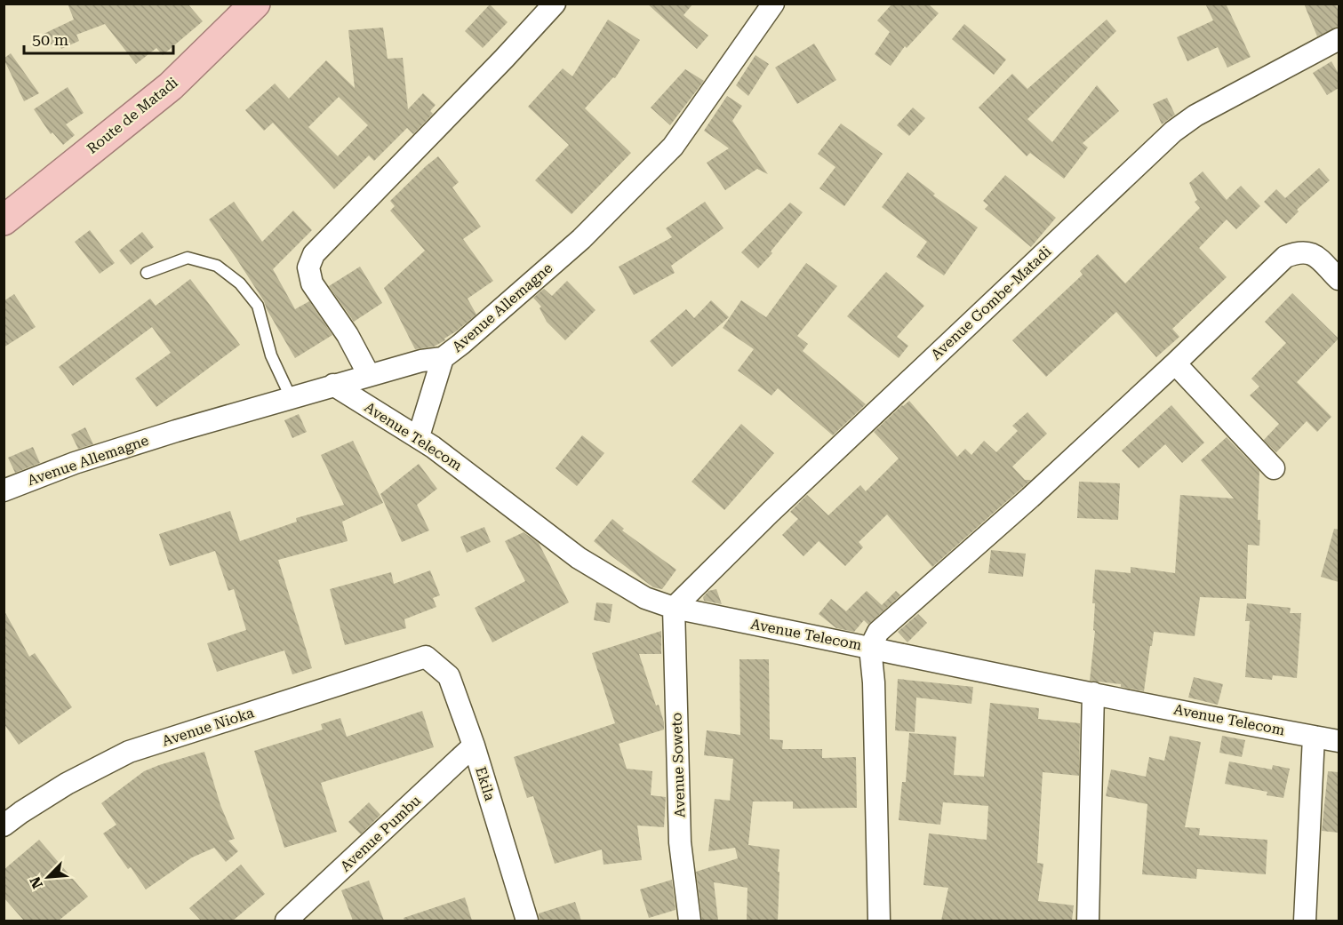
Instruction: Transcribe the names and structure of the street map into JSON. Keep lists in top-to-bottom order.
{
  "streets": {
    "highway": ["Route de Matadi"],
    "street": [
      "Avenue Gombe-Matadi",
      "Avenue Allemagne",
      "Avenue Telecom",
      "Avenue Nioka",
      "Avenue Soweto",
      "Ekila",
      "Avenue Pumbu"
    ]
  },
  "crossings": [
    ["Avenue Gombe-Matadi", "Avenue Telecom"],
    ["Avenue Gombe-Matadi", "Avenue Soweto"],
    ["Avenue Allemagne", "Avenue Telecom"],
    ["Avenue Telecom", "Avenue Soweto"],
    ["Avenue Nioka", "Ekila"],
    ["Ekila", "Avenue Pumbu"]
  ],
  "scale_bar": "50 m",
  "north": "bottom left"
}
